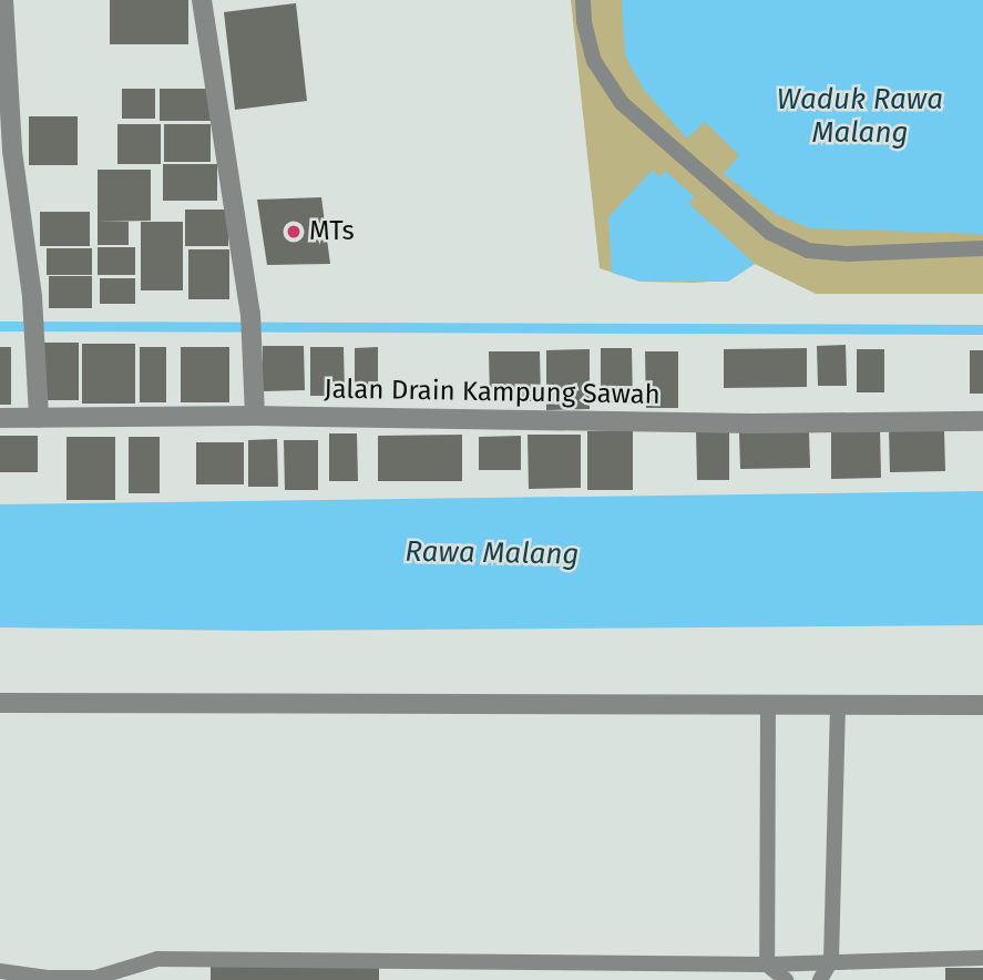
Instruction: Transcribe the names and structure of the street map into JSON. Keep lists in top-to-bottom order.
{
  "streets": {
    "street": ["Jalan Drain Kampung Sawah"]
  },
  "water": ["Waduk Rawa Malang", "Rawa Malang"],
  "places": ["MTs"]
}
